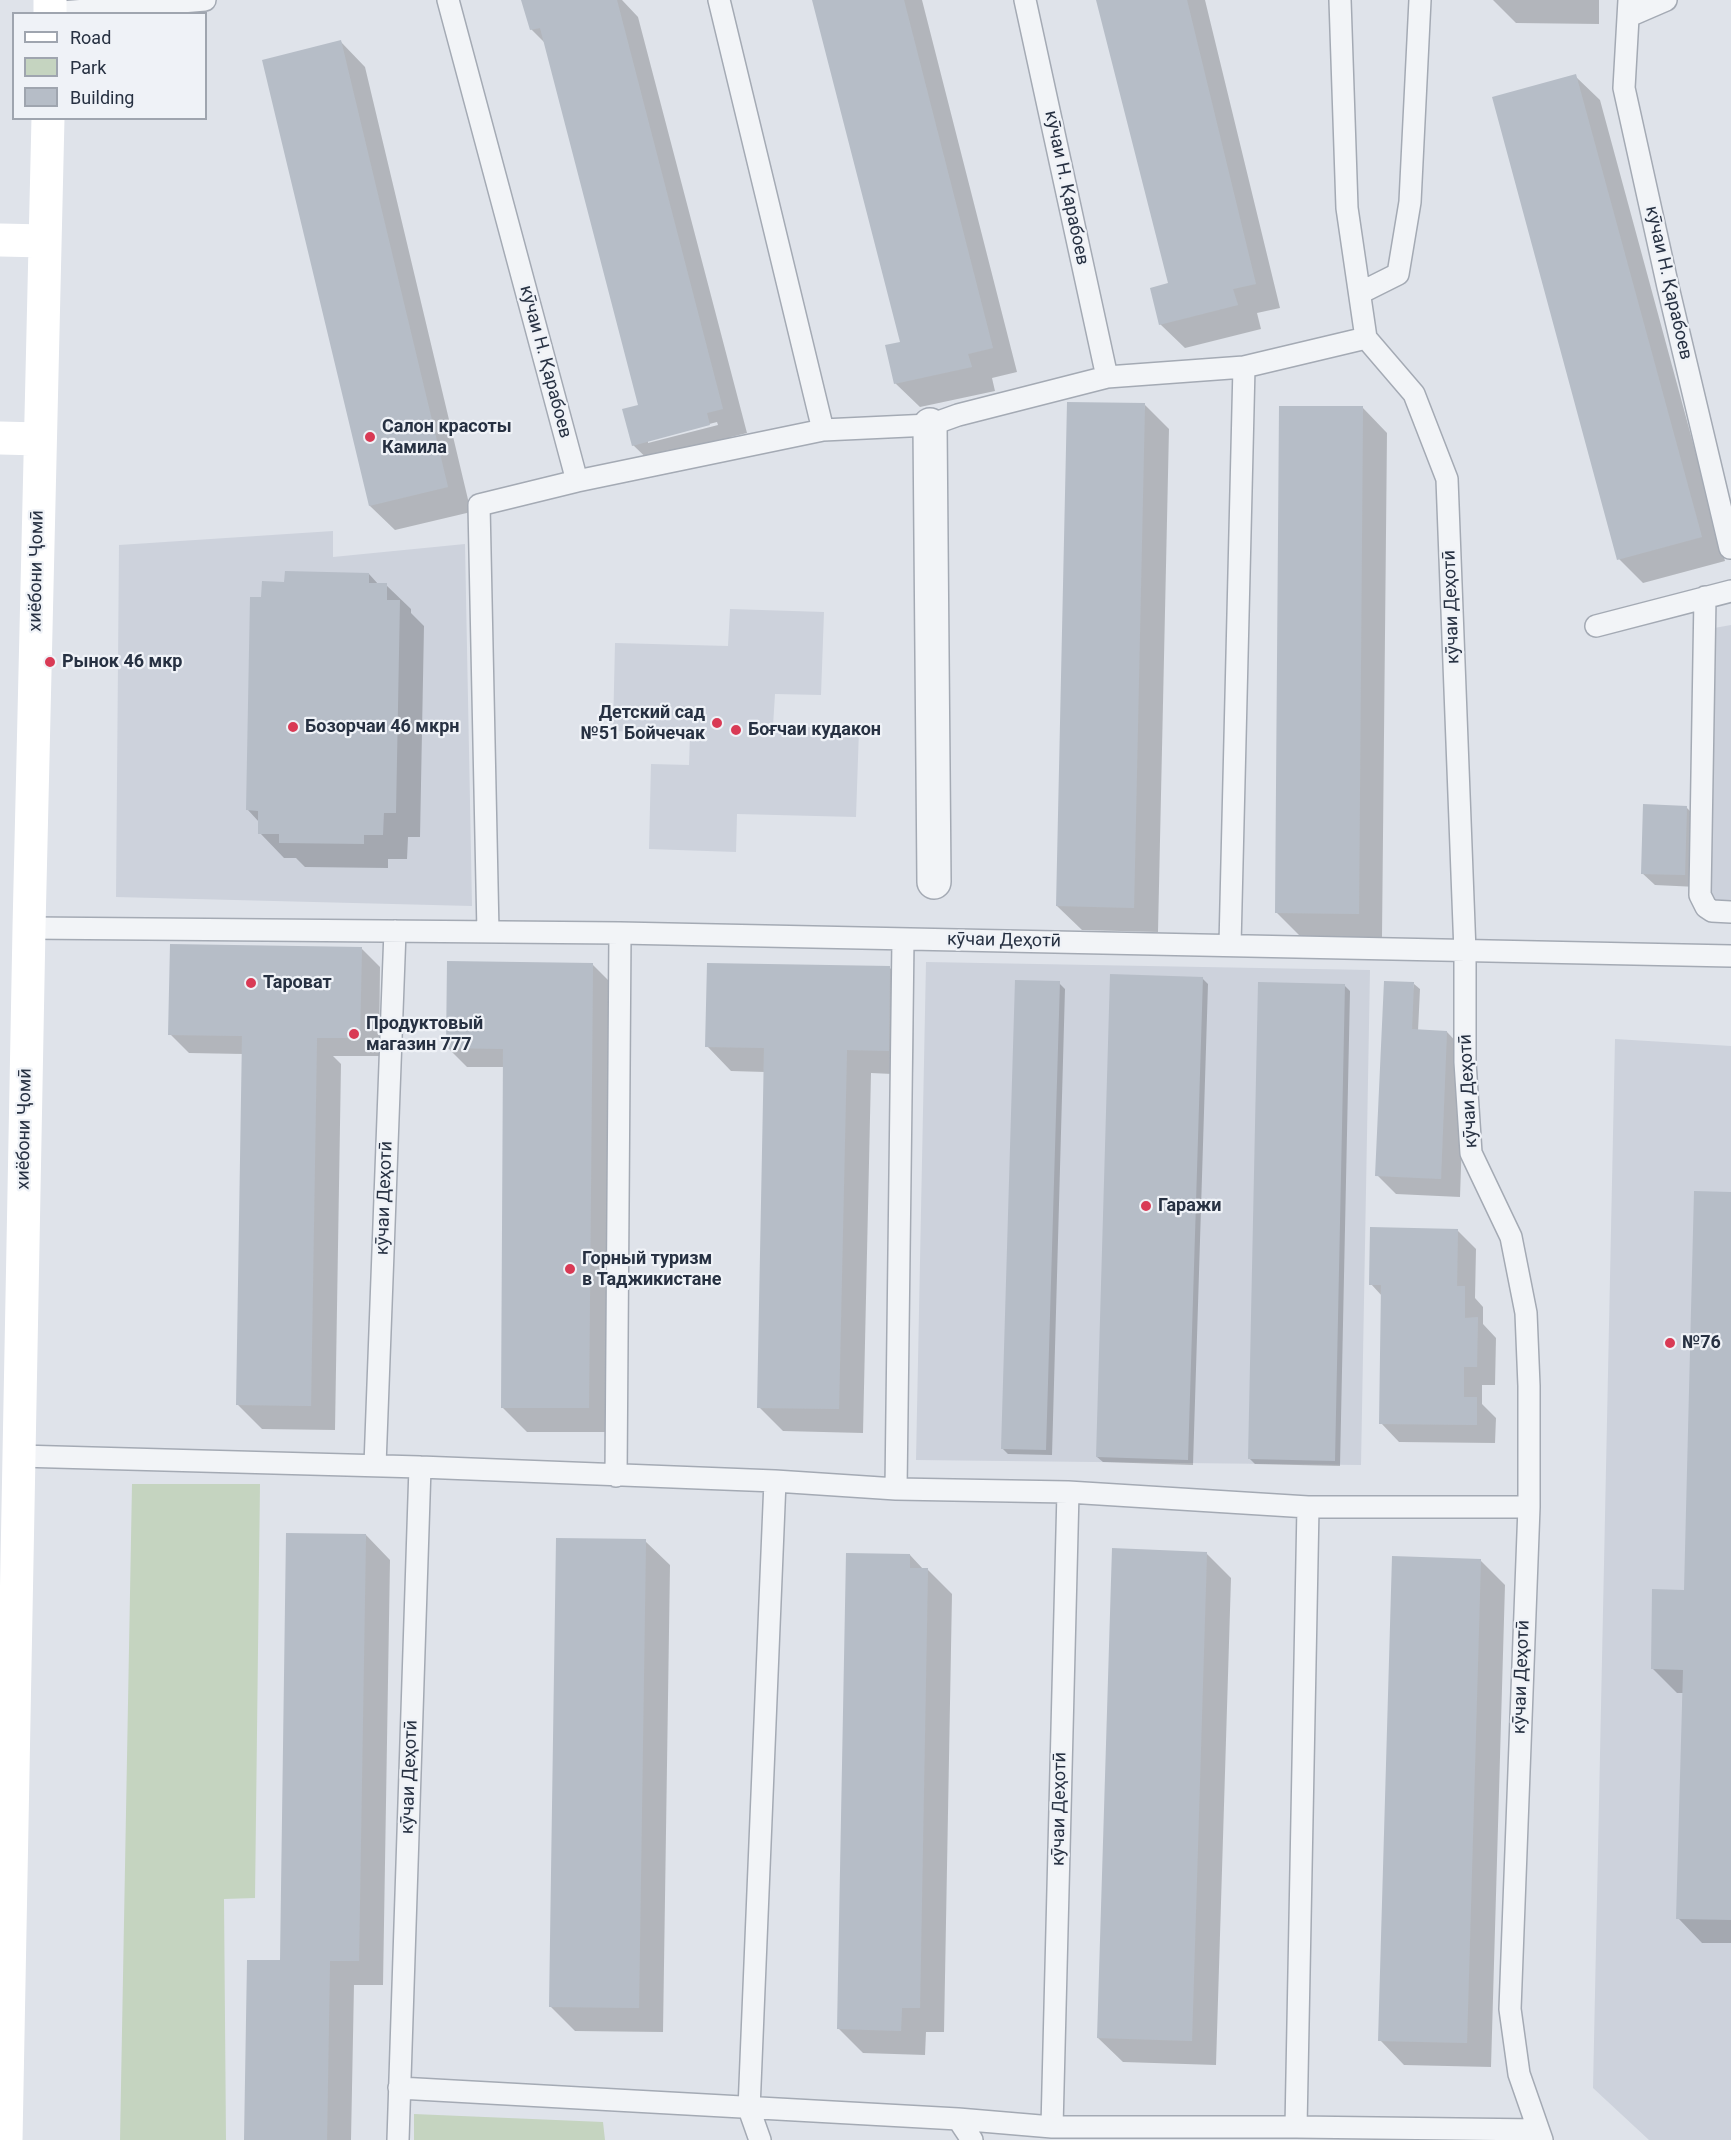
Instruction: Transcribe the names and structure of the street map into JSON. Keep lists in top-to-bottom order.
{
  "streets": {
    "main road": ["хиёбони Ҷомӣ"],
    "lane": ["кӯчаи Н. Қарабоев", "кӯчаи Деҳотӣ"]
  },
  "crossings": [
    ["хиёбони Ҷомӣ", "кӯчаи Деҳотӣ"]
  ],
  "places": [
    "Салон красоты Камила",
    "Рынок 46 мкр",
    "Детский сад №51 Бойчечак",
    "Бозорчаи 46 мкрн",
    "Боғчаи кудакон",
    "Тароват",
    "Продуктовый магазин 777",
    "Гаражи",
    "Горный туризм в Таджикистане",
    "№76"
  ],
  "legend": ["Road", "Park", "Building"]
}
